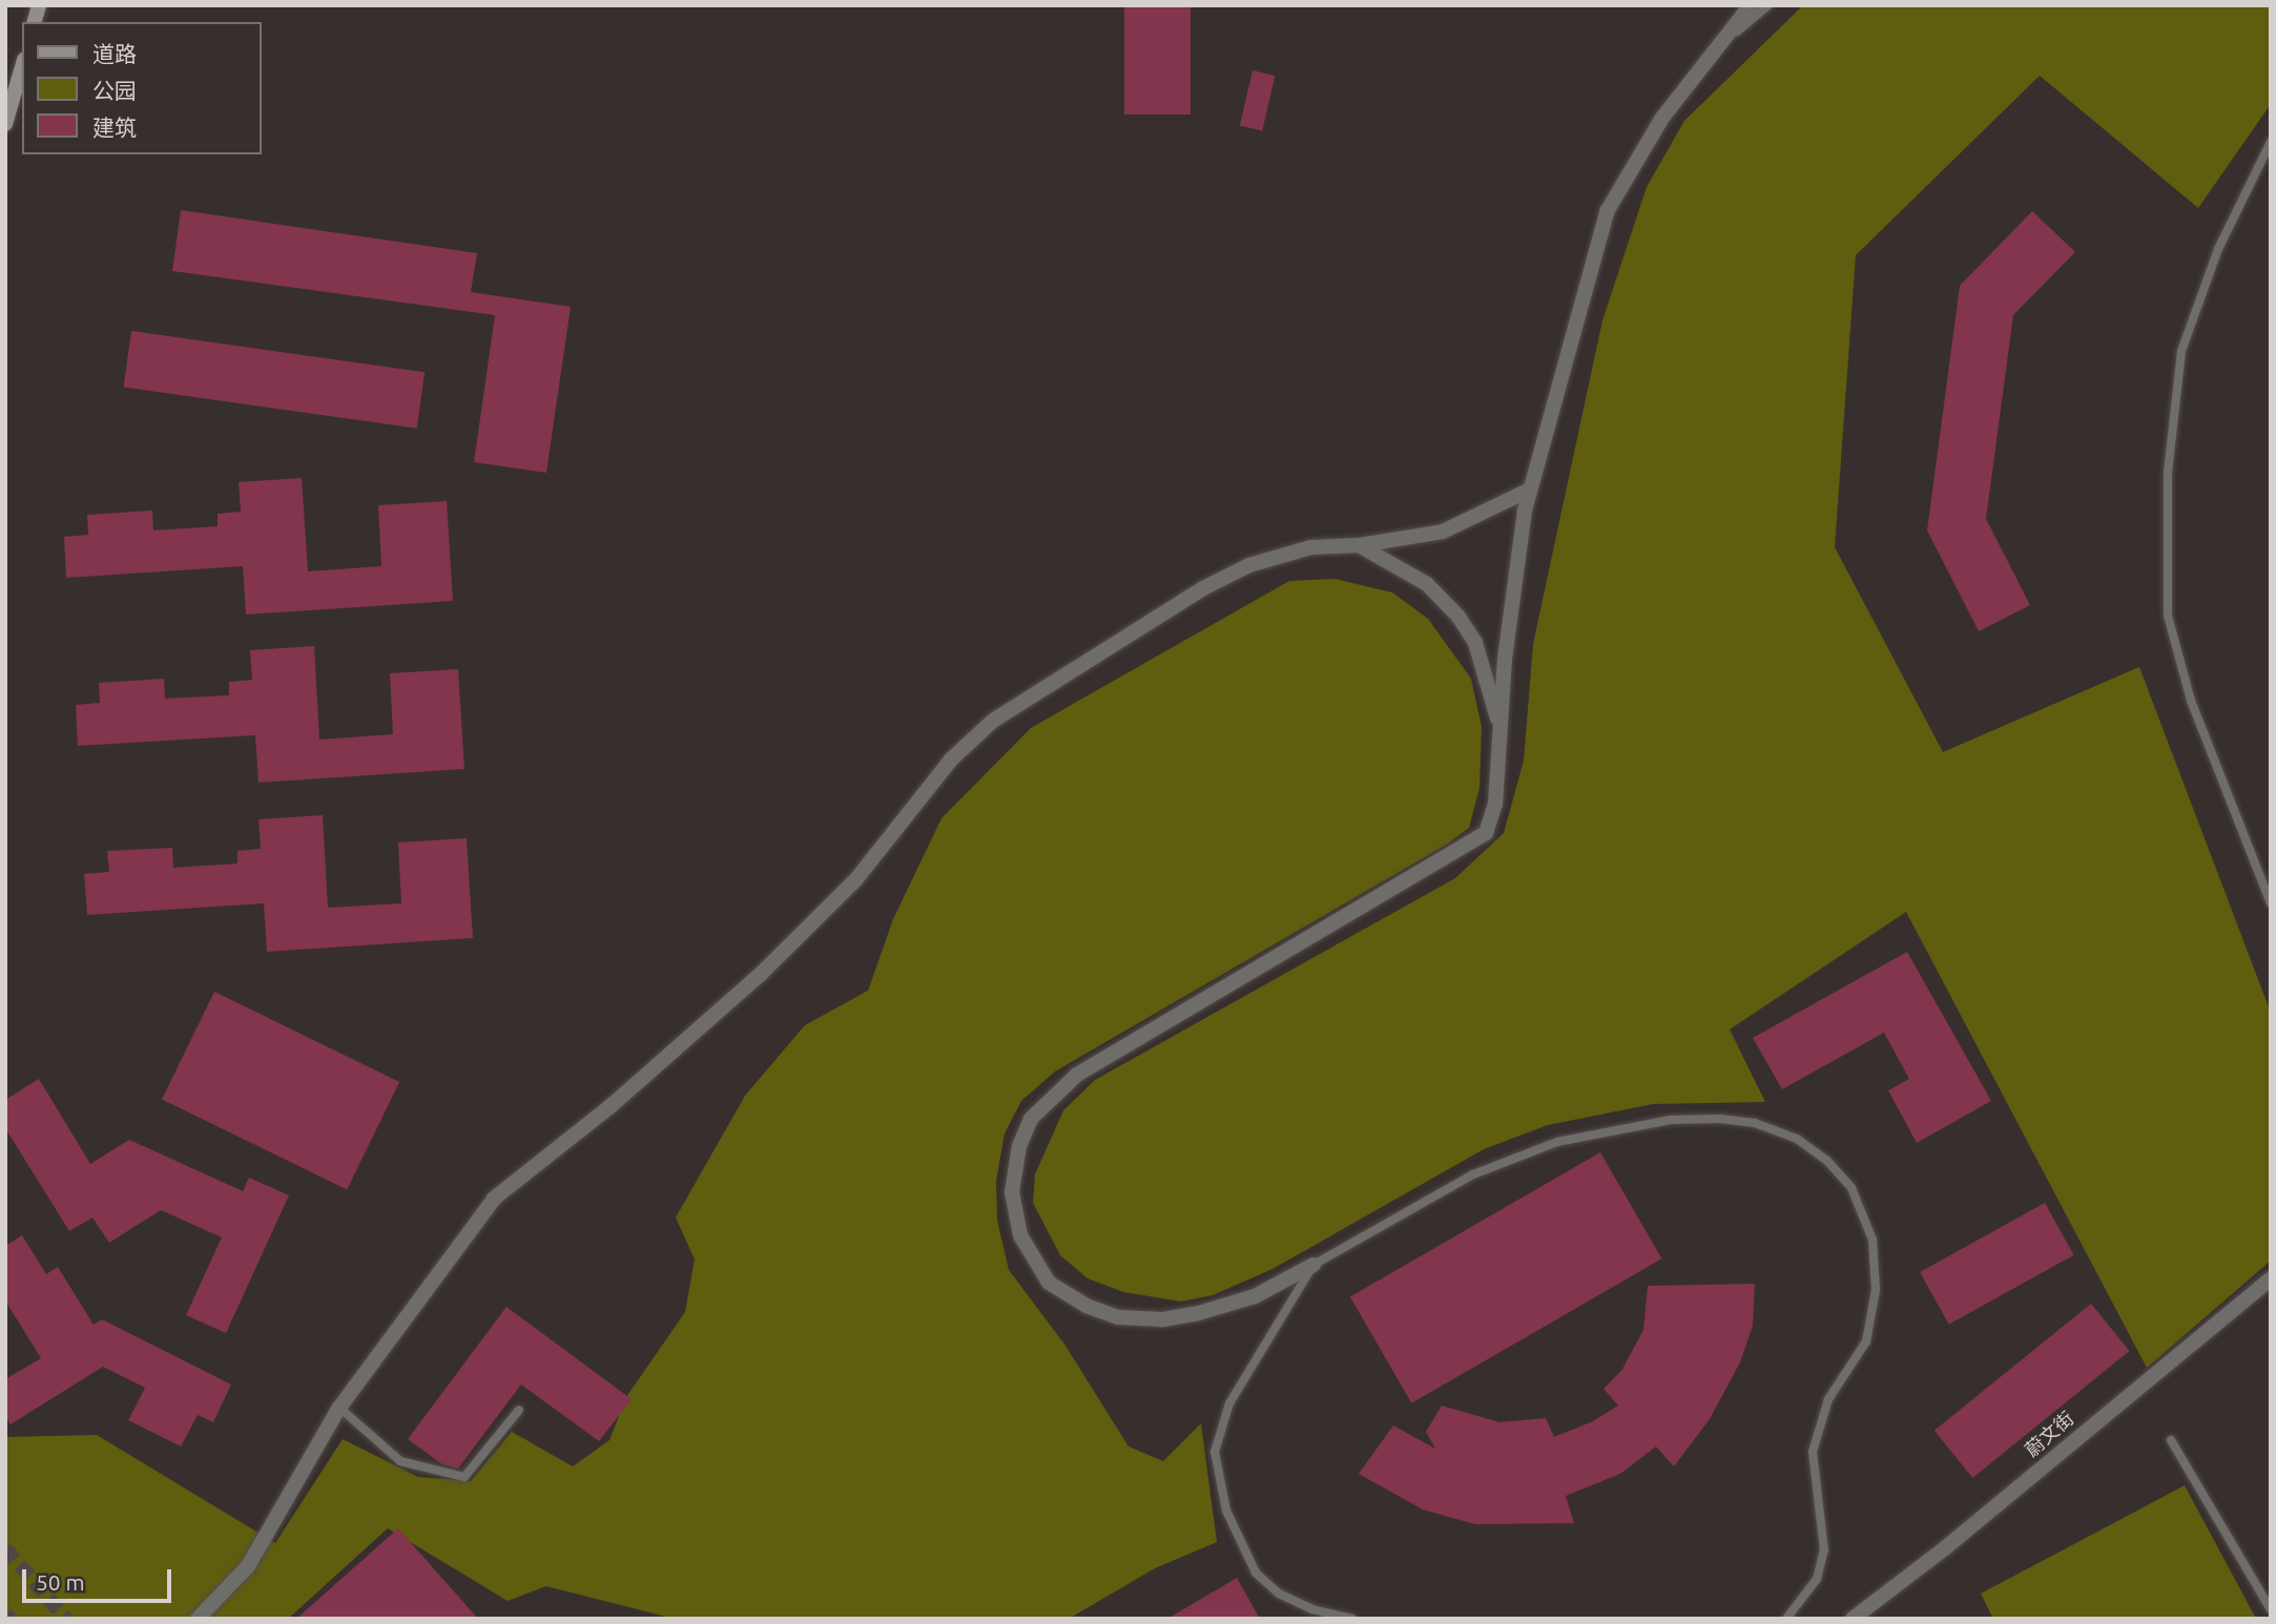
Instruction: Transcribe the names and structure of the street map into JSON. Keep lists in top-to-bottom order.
{
  "streets": {
    "street": ["蔚文街"]
  },
  "legend": ["道路", "公园", "建筑"],
  "scale_bar": "50 m"
}
